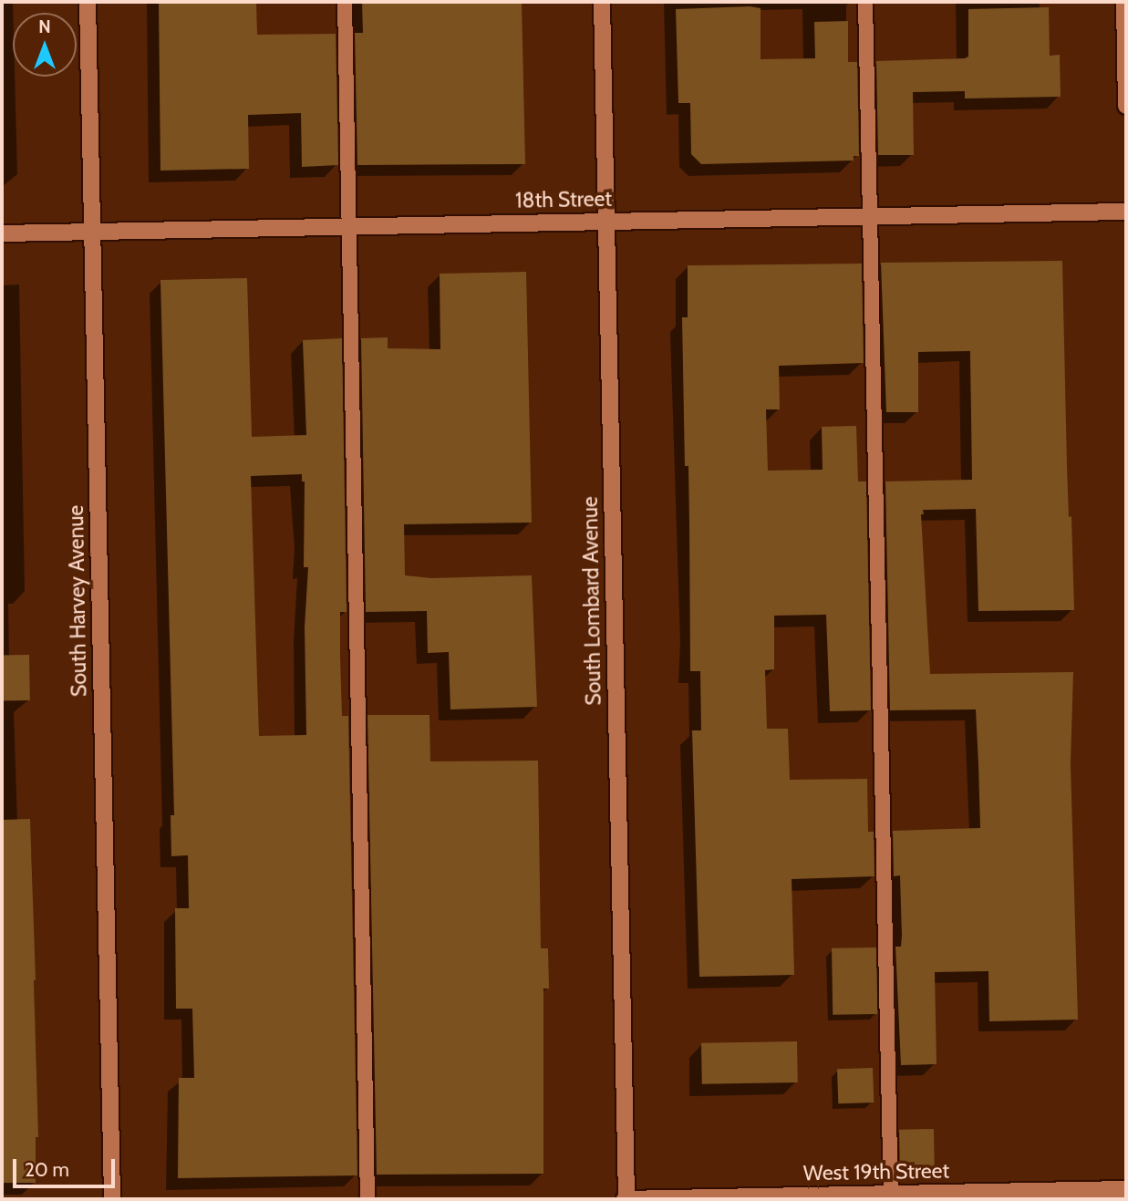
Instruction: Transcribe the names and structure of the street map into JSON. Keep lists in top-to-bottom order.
{
  "streets": {
    "street": [
      "18th Street",
      "South Harvey Avenue",
      "South Lombard Avenue",
      "West 19th Street"
    ]
  },
  "crossings": [
    ["18th Street", "South Harvey Avenue"],
    ["18th Street", "South Lombard Avenue"],
    ["South Lombard Avenue", "West 19th Street"]
  ],
  "scale_bar": "20 m",
  "north": "top"
}
